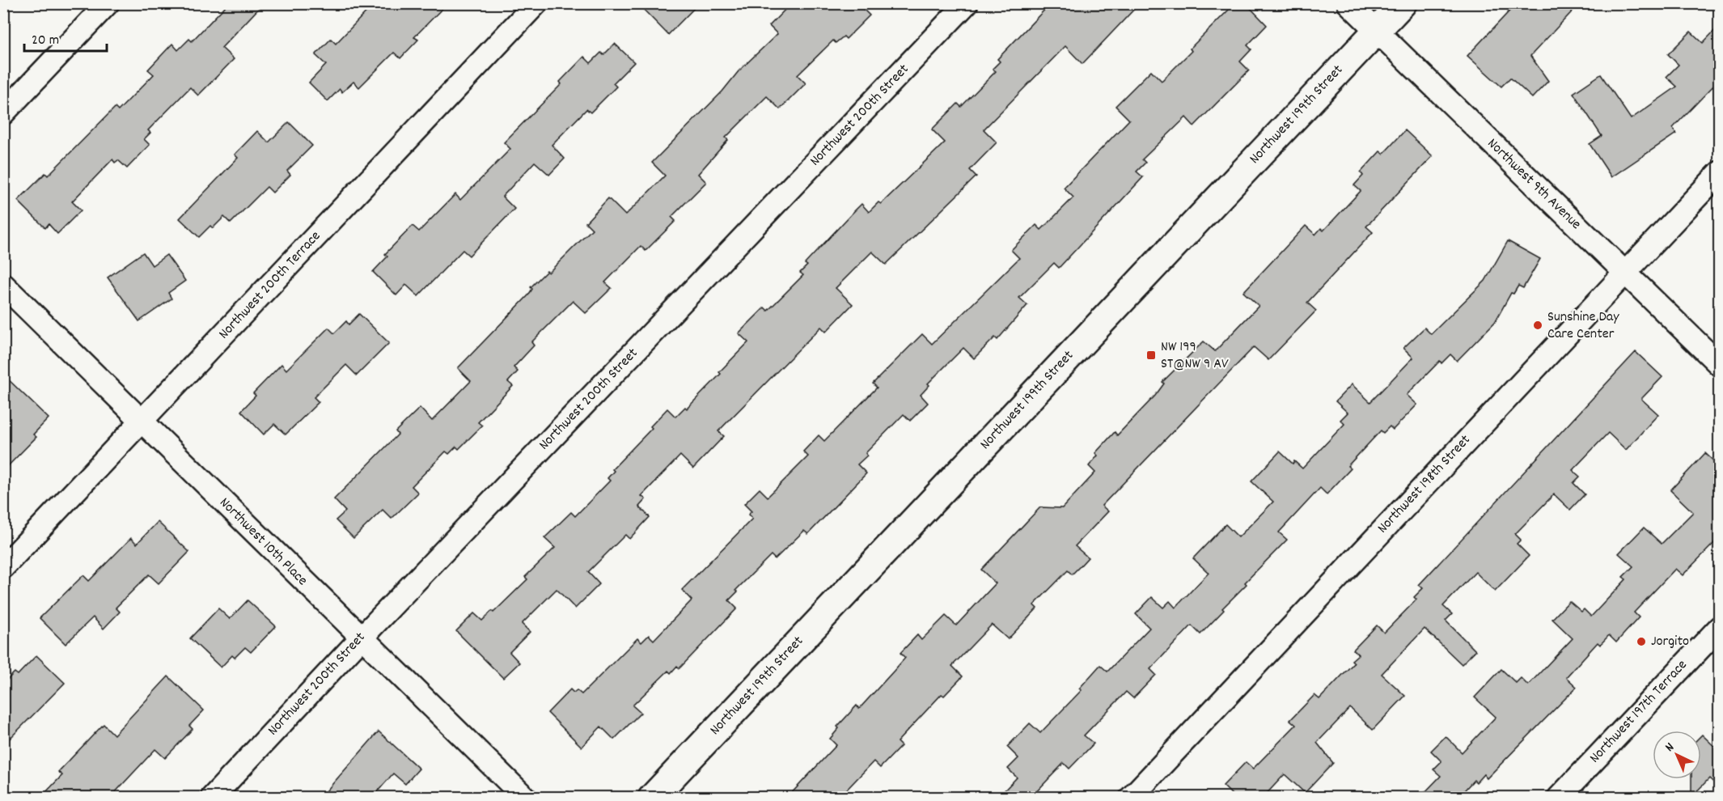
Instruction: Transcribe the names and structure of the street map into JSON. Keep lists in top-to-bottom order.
{
  "streets": {
    "main road": ["Northwest 199th Street"],
    "street": [
      "Northwest 200th Street",
      "Northwest 9th Avenue",
      "Northwest 200th Terrace",
      "Northwest 198th Street",
      "Northwest 10th Place",
      "Northwest 197th Terrace"
    ]
  },
  "crossings": [
    ["Northwest 199th Street", "Northwest 9th Avenue"],
    ["Northwest 200th Street", "Northwest 10th Place"],
    ["Northwest 9th Avenue", "Northwest 198th Street"],
    ["Northwest 200th Terrace", "Northwest 10th Place"]
  ],
  "places": {
    "other": ["Sunshine Day Care Center", "Jorgito"],
    "transit": ["NW 199 ST@NW 9 AV"]
  },
  "scale_bar": "20 m",
  "north": "top left"
}
